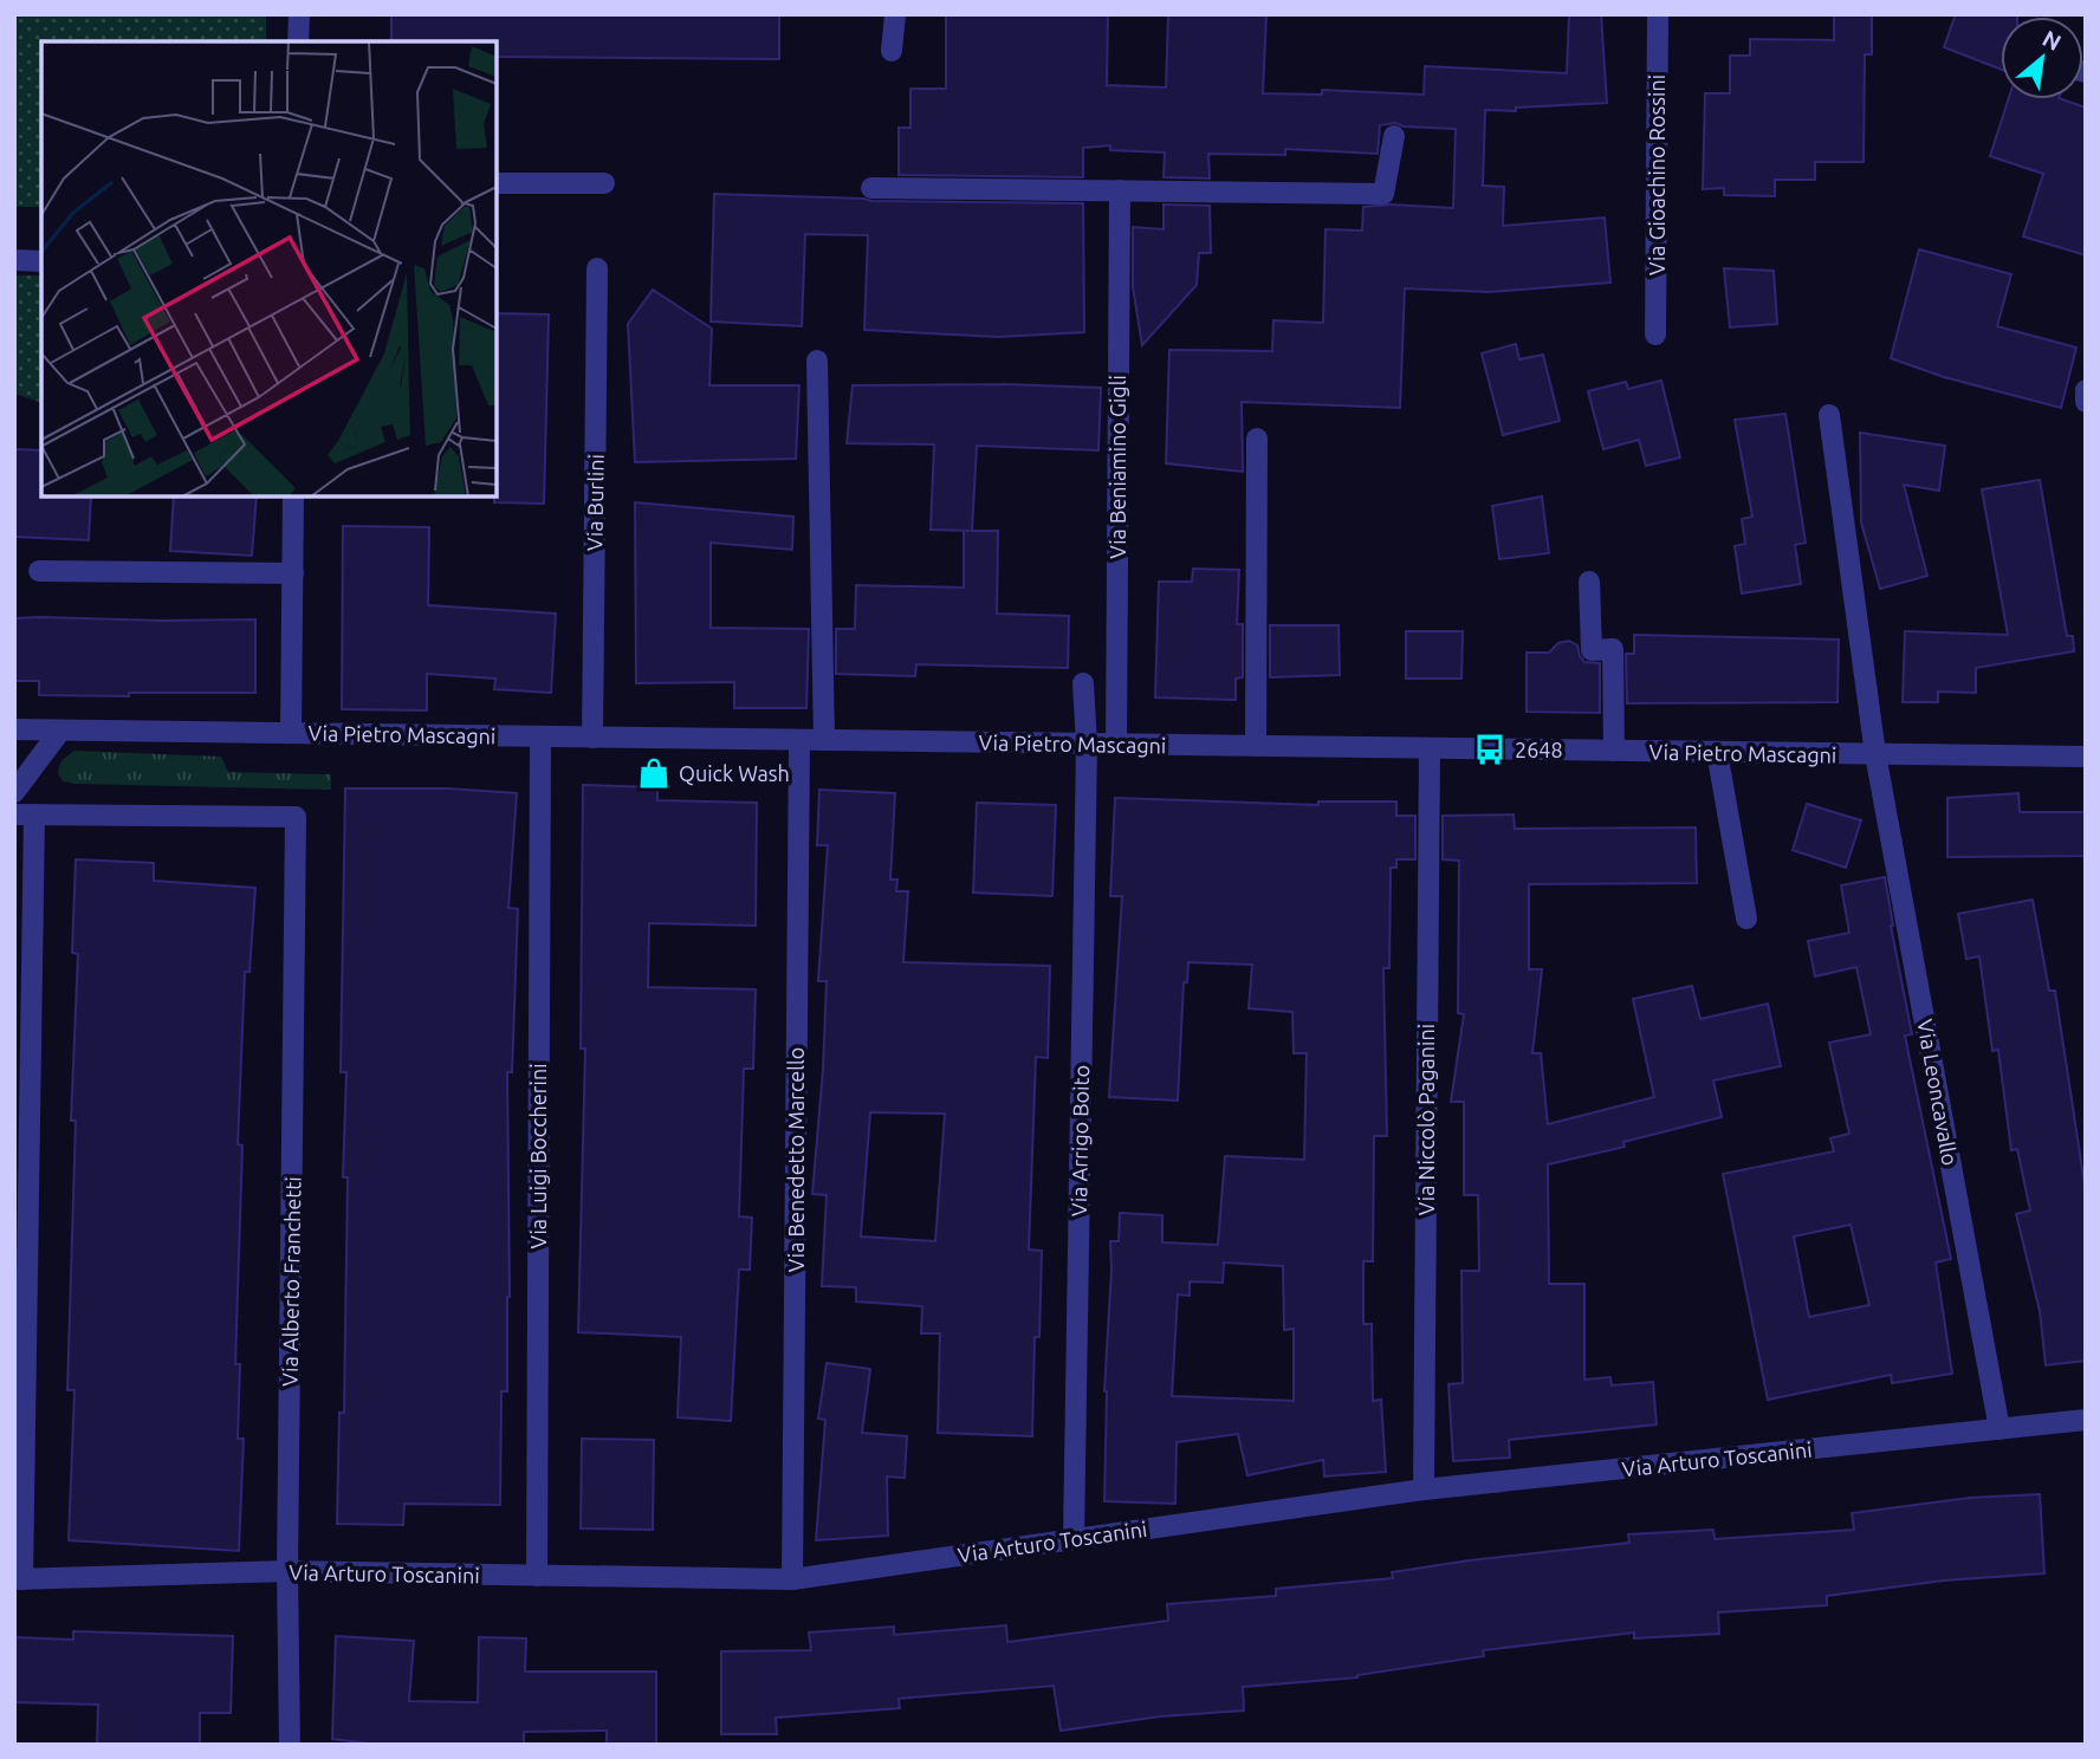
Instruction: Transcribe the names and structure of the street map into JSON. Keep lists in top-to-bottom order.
{
  "streets": {
    "street": [
      "Via Gioachino Rossini",
      "Via Beniamino Gigli",
      "Via Burlini",
      "Via Pietro Mascagni",
      "Via Leoncavallo",
      "Via Niccolò Paganini",
      "Via Arrigo Boito",
      "Via Luigi Boccherini",
      "Via Benedetto Marcello",
      "Via Alberto Franchetti",
      "Via Arturo Toscanini"
    ]
  },
  "crossings": [
    ["Via Beniamino Gigli", "Via Pietro Mascagni"],
    ["Via Burlini", "Via Pietro Mascagni"],
    ["Via Pietro Mascagni", "Via Leoncavallo"],
    ["Via Pietro Mascagni", "Via Niccolò Paganini"],
    ["Via Pietro Mascagni", "Via Arrigo Boito"],
    ["Via Pietro Mascagni", "Via Luigi Boccherini"],
    ["Via Pietro Mascagni", "Via Benedetto Marcello"],
    ["Via Leoncavallo", "Via Arturo Toscanini"],
    ["Via Niccolò Paganini", "Via Arturo Toscanini"],
    ["Via Arrigo Boito", "Via Arturo Toscanini"],
    ["Via Luigi Boccherini", "Via Arturo Toscanini"],
    ["Via Benedetto Marcello", "Via Arturo Toscanini"],
    ["Via Alberto Franchetti", "Via Arturo Toscanini"]
  ],
  "places": {
    "bus stop": ["2648"],
    "shop": ["Quick Wash"]
  },
  "north": "top right"
}
